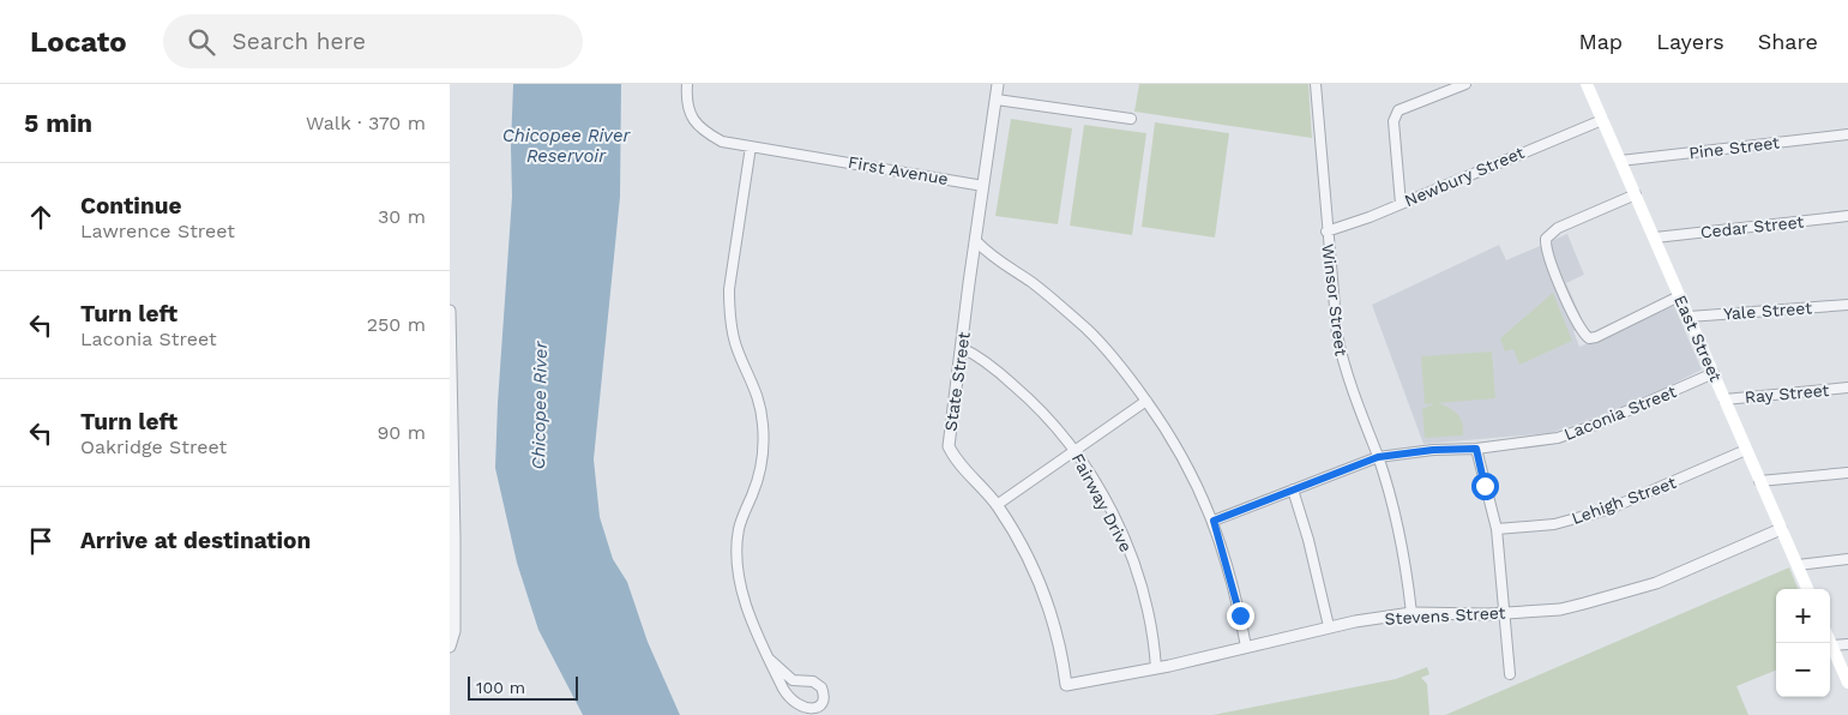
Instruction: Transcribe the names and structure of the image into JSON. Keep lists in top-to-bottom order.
{
  "streets": {
    "main road": ["East Street"],
    "street": [
      "Pine Street",
      "First Avenue",
      "Newbury Street",
      "Cedar Street",
      "Winsor Street",
      "Yale Street",
      "State Street",
      "Ray Street",
      "Laconia Street",
      "Lehigh Street",
      "Fairway Drive",
      "Stevens Street"
    ]
  },
  "crossings": [
    ["Pine Street", "East Street"],
    ["First Avenue", "State Street"],
    ["Newbury Street", "Winsor Street"],
    ["Newbury Street", "East Street"],
    ["Cedar Street", "East Street"],
    ["Winsor Street", "Laconia Street"],
    ["Winsor Street", "Stevens Street"],
    ["Yale Street", "East Street"],
    ["East Street", "Ray Street"],
    ["East Street", "Laconia Street"],
    ["East Street", "Lehigh Street"],
    ["East Street", "Stevens Street"],
    ["State Street", "Fairway Drive"],
    ["State Street", "Stevens Street"],
    ["Fairway Drive", "Stevens Street"]
  ],
  "water": ["Chicopee River Reservoir", "Chicopee River"],
  "scale_bar": "100 m",
  "page": {
    "header": "Locato",
    "search": "Search here",
    "nav": ["Map", "Layers", "Share"],
    "heading": ["5 min", "Walk · 370 m"],
    "list": [
      ["Continue", "Lawrence Street", "30 m"],
      ["Turn left", "Laconia Street", "250 m"],
      ["Turn left", "Oakridge Street", "90 m"],
      "Arrive at destination"
    ],
    "map_buttons": ["+", "−"],
    "scale": "100 m"
  }
}
